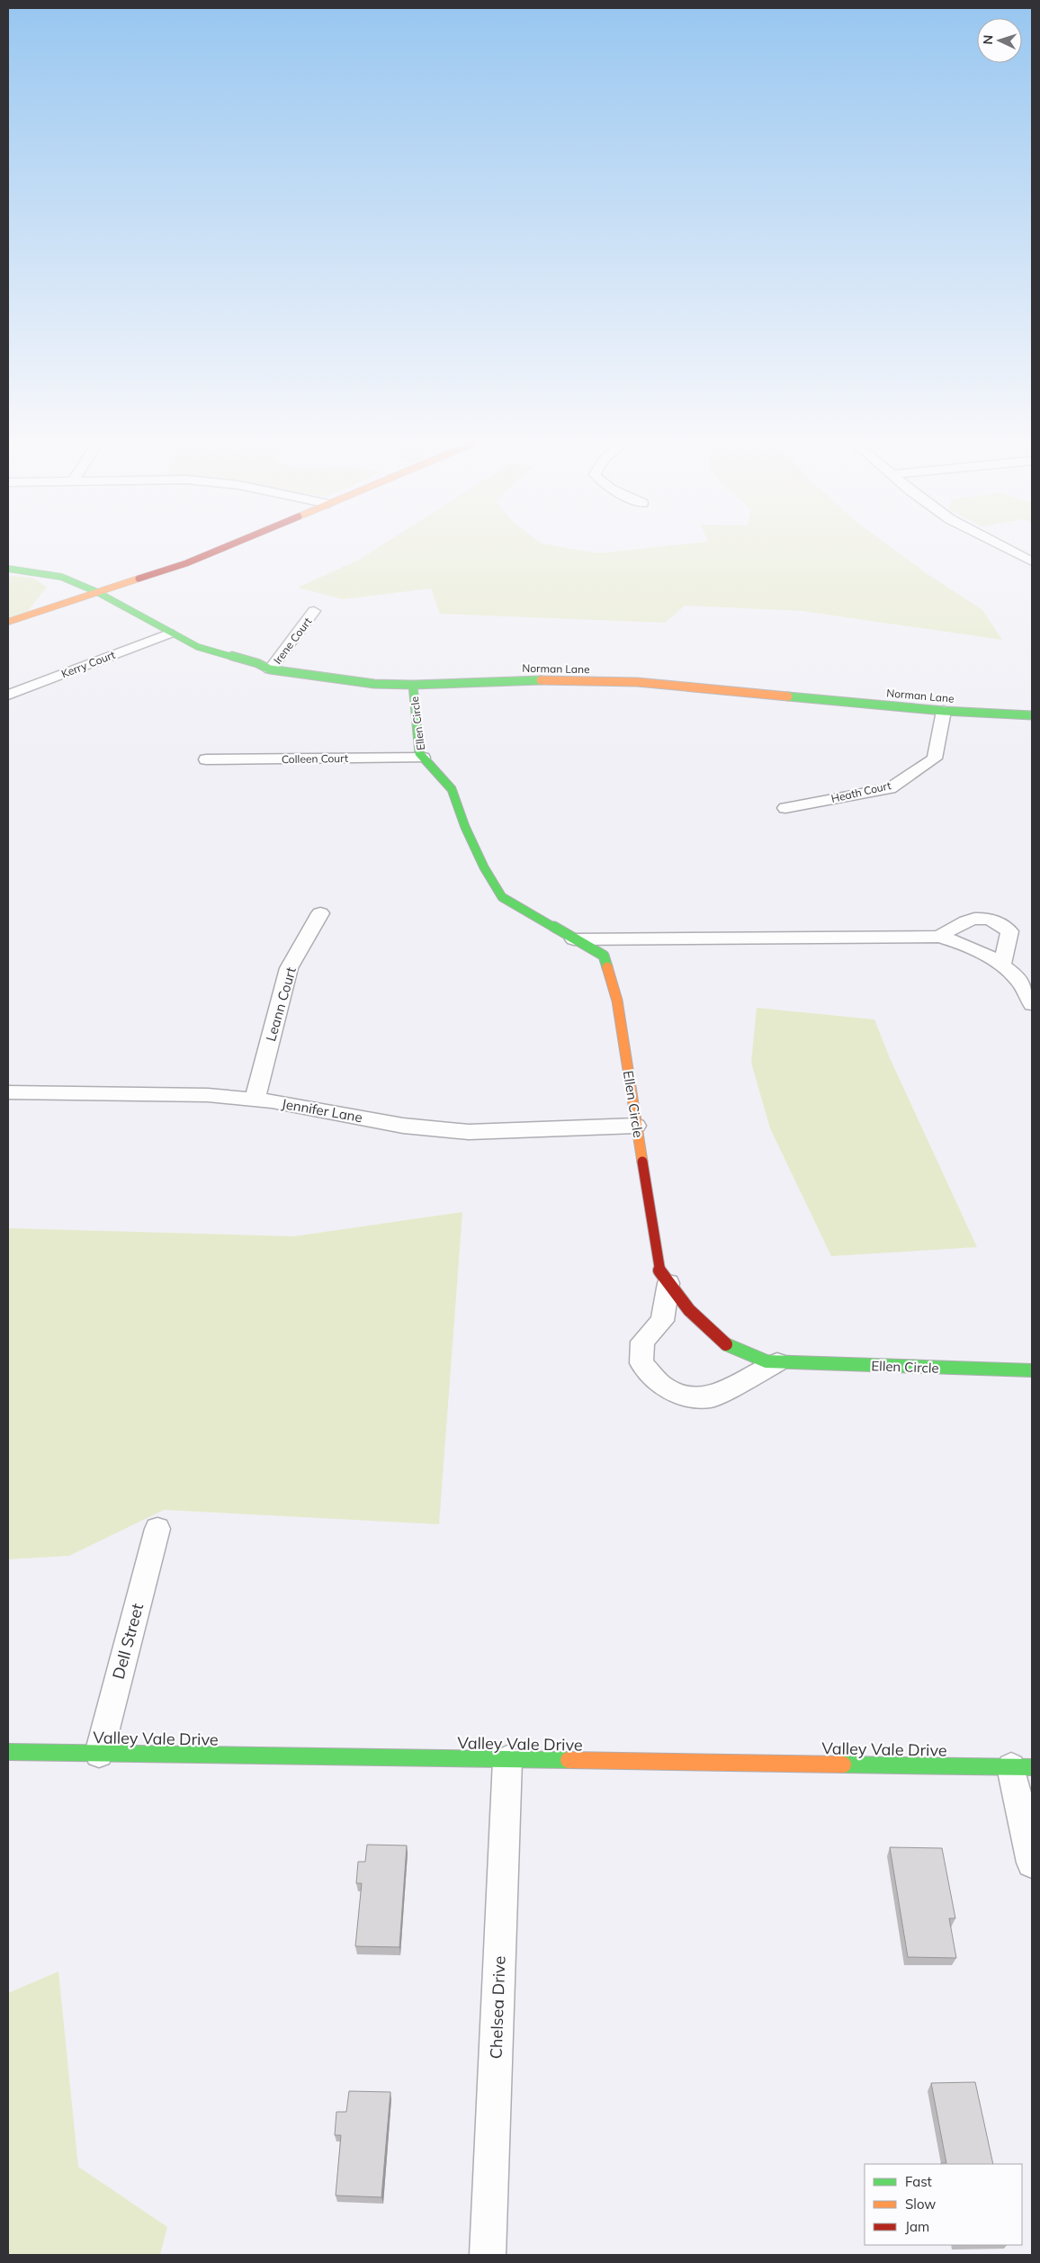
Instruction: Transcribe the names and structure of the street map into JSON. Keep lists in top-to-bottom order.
{
  "streets": {
    "street": [
      "Irene Court",
      "Kerry Court",
      "Norman Lane",
      "Ellen Circle",
      "Colleen Court",
      "Heath Court",
      "Leann Court",
      "Jennifer Lane",
      "Dell Street",
      "Valley Vale Drive",
      "Chelsea Drive"
    ]
  },
  "crossings": [
    ["Irene Court", "Norman Lane"],
    ["Kerry Court", "Norman Lane"],
    ["Norman Lane", "Ellen Circle"],
    ["Norman Lane", "Heath Court"],
    ["Ellen Circle", "Colleen Court"],
    ["Ellen Circle", "Jennifer Lane"],
    ["Leann Court", "Jennifer Lane"],
    ["Dell Street", "Valley Vale Drive"],
    ["Valley Vale Drive", "Chelsea Drive"]
  ],
  "legend": ["Fast", "Slow", "Jam"],
  "north": "left"
}
